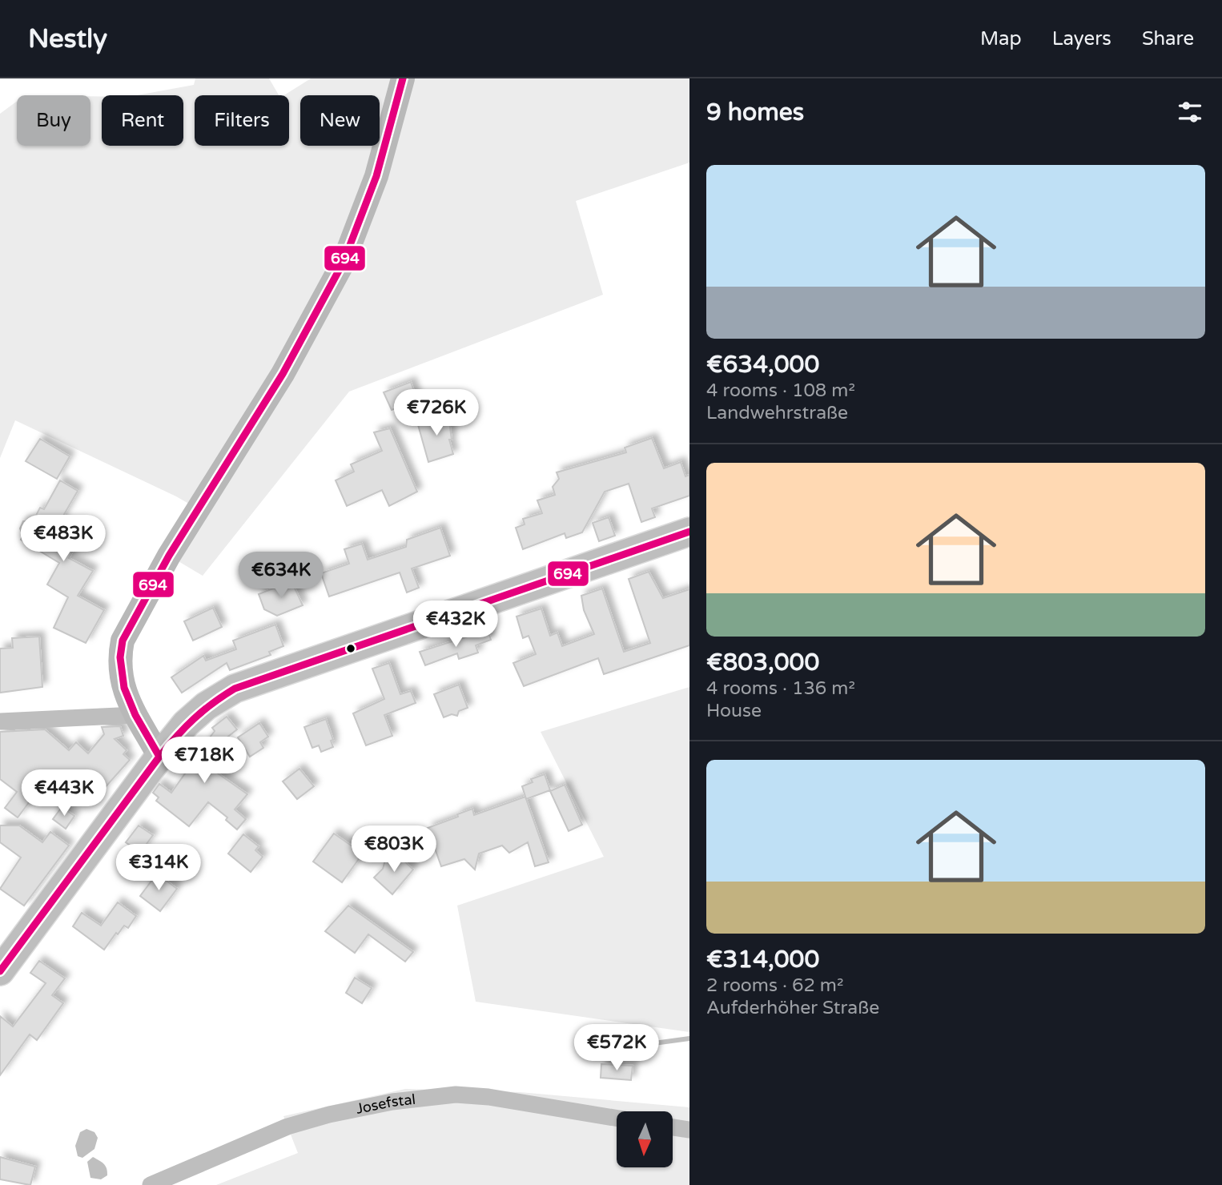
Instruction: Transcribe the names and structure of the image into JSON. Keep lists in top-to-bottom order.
{
  "streets": {
    "street": ["Josefstal"]
  },
  "lines": ["transit line 694"],
  "north": "bottom",
  "page": {
    "header": "Nestly",
    "nav": ["Map", "Layers", "Share"],
    "heading": "9 homes",
    "chip": [
      "Buy",
      "Rent",
      "Filters",
      "New"
    ],
    "list": [
      {
        "name": "€634,000",
        "note": "4 rooms · 108 m² · Landwehrstraße"
      },
      {
        "name": "€803,000",
        "note": "4 rooms · 136 m² · House"
      },
      {
        "name": "€314,000",
        "note": "2 rooms · 62 m² · Aufderhöher Straße"
      }
    ],
    "price": [
      "€726K",
      "€483K",
      "€634K",
      "€432K",
      "€718K",
      "€443K",
      "€803K",
      "€314K",
      "€572K"
    ]
  }
}
